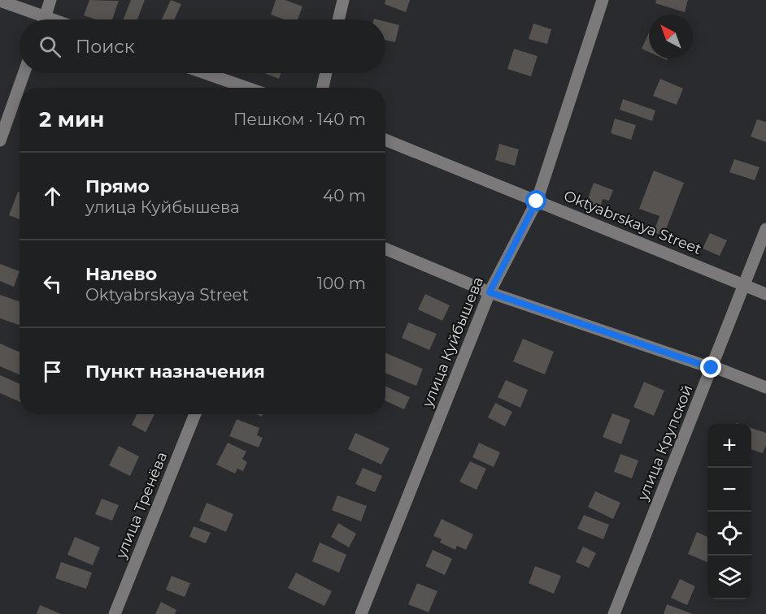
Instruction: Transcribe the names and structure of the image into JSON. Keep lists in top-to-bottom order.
{
  "streets": {
    "street": [
      "Oktyabrskaya Street",
      "улица Куйбышева",
      "улица Крупской",
      "улица Тренёва"
    ]
  },
  "crossings": [
    ["Oktyabrskaya Street", "улица Куйбышева"],
    ["Oktyabrskaya Street", "улица Крупской"]
  ],
  "north": "top left",
  "page": {
    "search": "Поиск",
    "heading": ["2 мин", "Пешком · 140 m"],
    "list": [
      ["Прямо", "улица Куйбышева", "40 m"],
      ["Налево", "Oktyabrskaya Street", "100 m"],
      "Пункт назначения"
    ],
    "map_buttons": ["+", "−"]
  }
}
